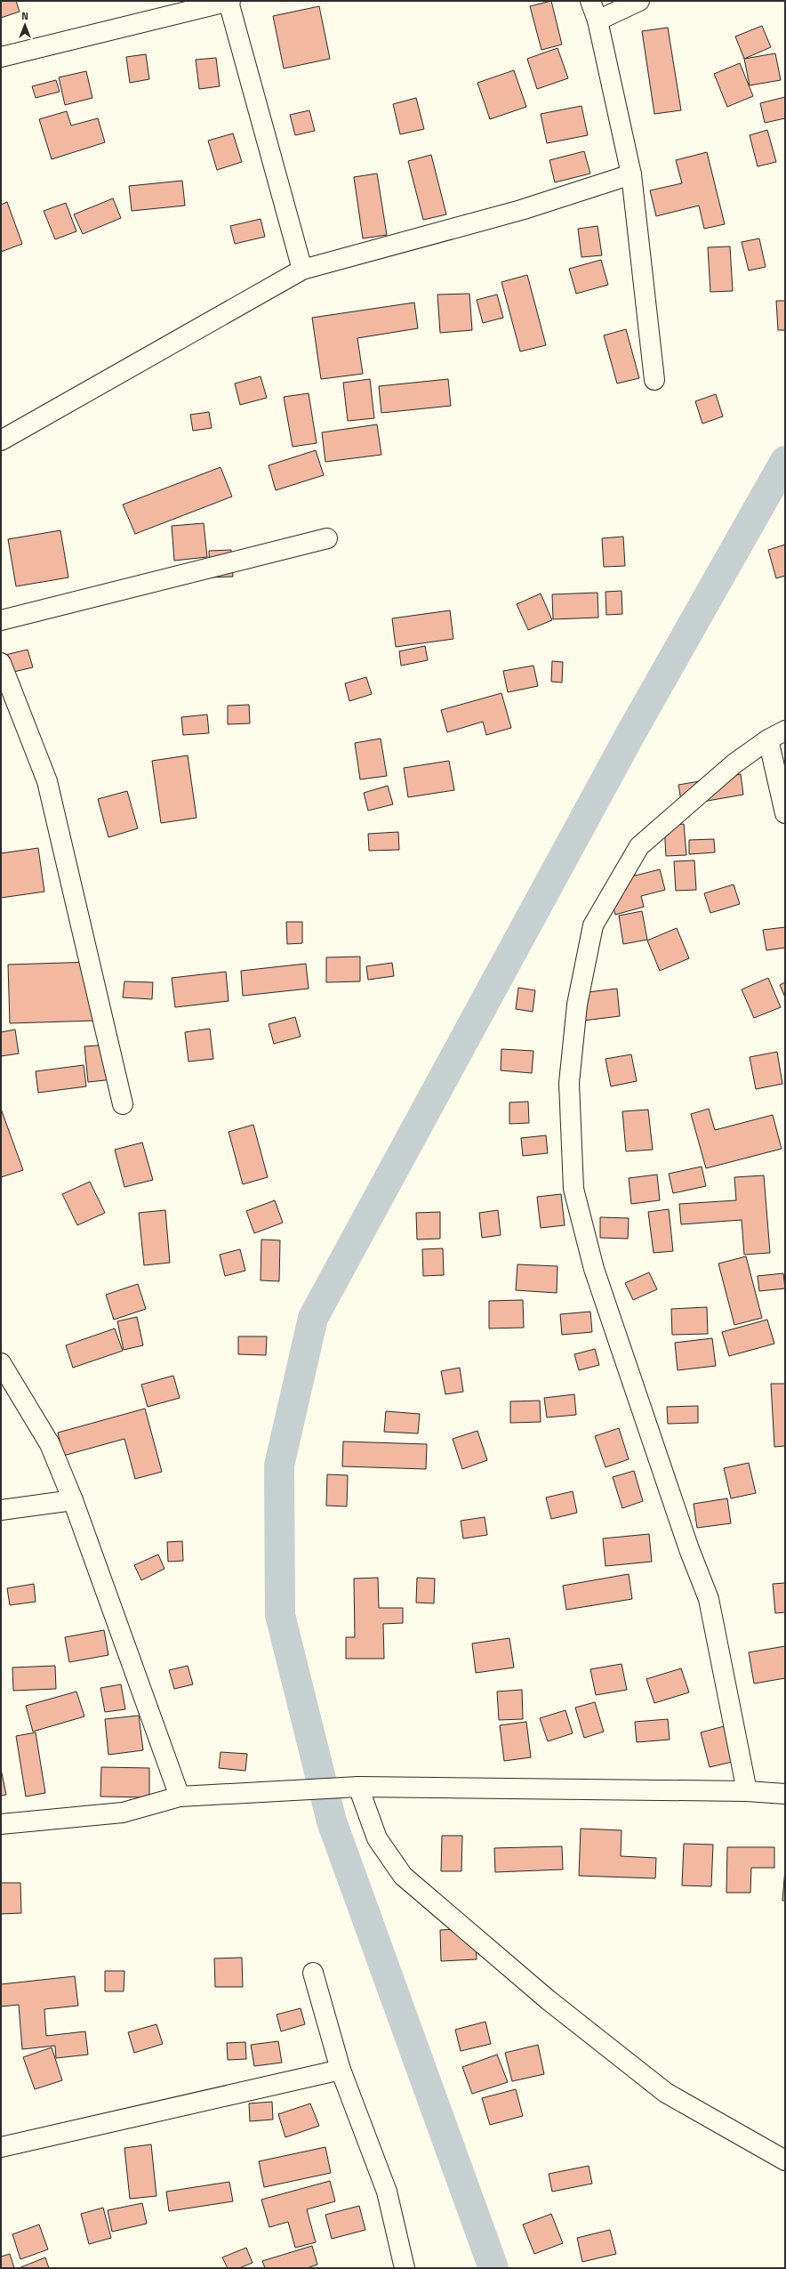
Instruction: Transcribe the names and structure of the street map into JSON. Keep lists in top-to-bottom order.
{
  "north": "top"
}
